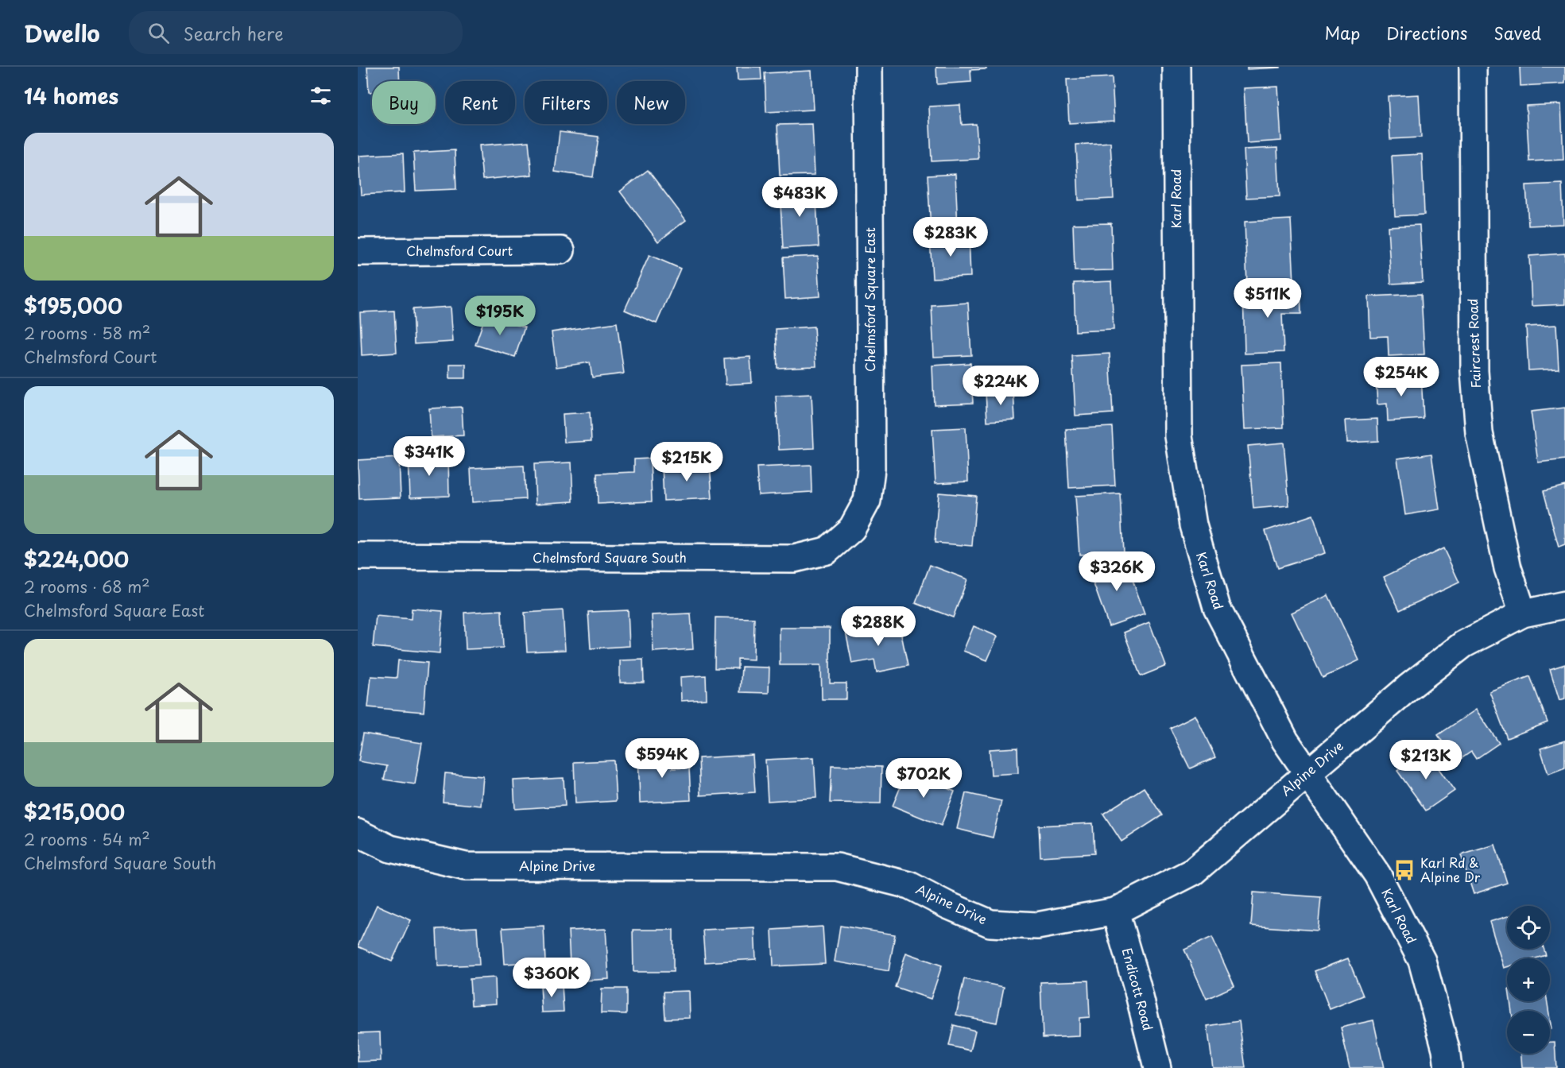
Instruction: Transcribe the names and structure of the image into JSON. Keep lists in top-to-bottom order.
{
  "streets": {
    "street": [
      "Karl Road",
      "Chelmsford Court",
      "Chelmsford Square East",
      "Faircrest Road",
      "Chelmsford Square South",
      "Alpine Drive",
      "Endicott Road"
    ]
  },
  "crossings": [
    ["Karl Road", "Alpine Drive"],
    ["Chelmsford Square East", "Chelmsford Square South"],
    ["Faircrest Road", "Alpine Drive"],
    ["Alpine Drive", "Endicott Road"]
  ],
  "places": {
    "bus stop": ["Karl Rd & Alpine Dr"]
  },
  "page": {
    "header": "Dwello",
    "search": "Search here",
    "nav": ["Map", "Directions", "Saved"],
    "heading": "14 homes",
    "chip": [
      "Buy",
      "Rent",
      "Filters",
      "New"
    ],
    "list": [
      {
        "name": "$195,000",
        "note": "2 rooms · 58 m² · Chelmsford Court"
      },
      {
        "name": "$224,000",
        "note": "2 rooms · 68 m² · Chelmsford Square East"
      },
      {
        "name": "$215,000",
        "note": "2 rooms · 54 m² · Chelmsford Square South"
      }
    ],
    "price": [
      "$483K",
      "$283K",
      "$511K",
      "$195K",
      "$254K",
      "$224K",
      "$341K",
      "$215K",
      "$326K",
      "$288K",
      "$594K",
      "$213K",
      "$702K",
      "$360K"
    ],
    "map_buttons": ["+", "−"]
  }
}
